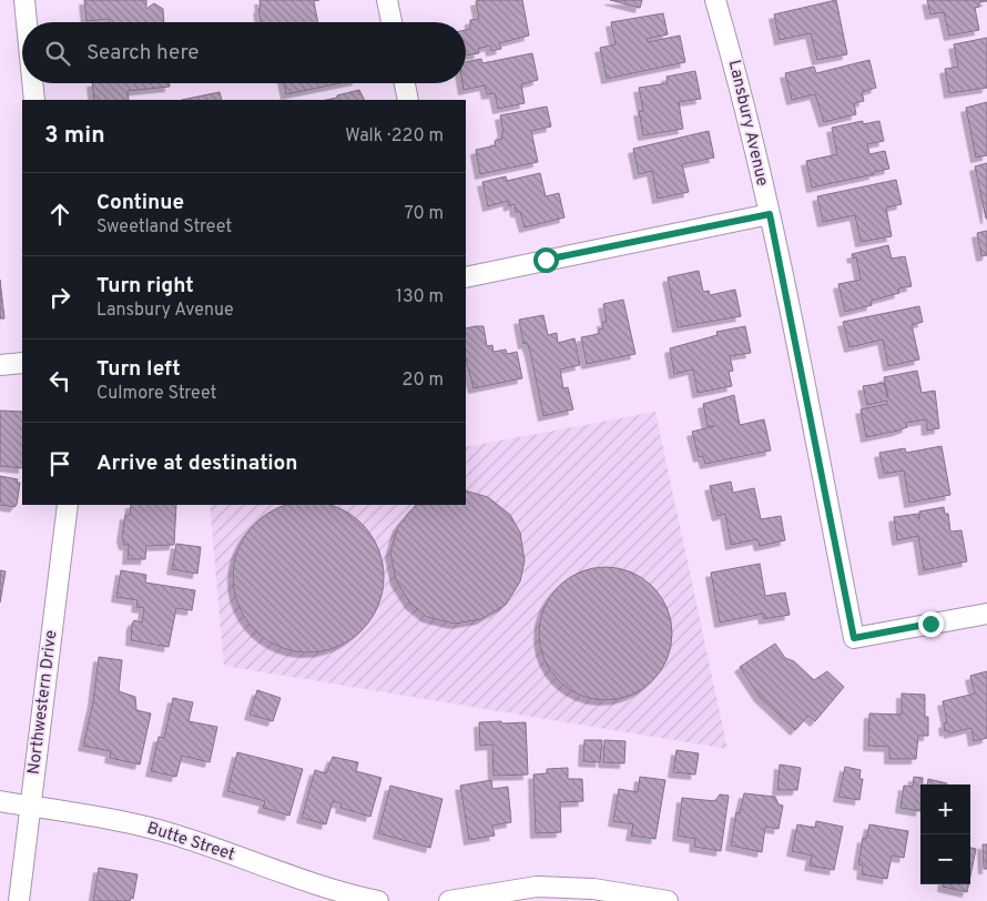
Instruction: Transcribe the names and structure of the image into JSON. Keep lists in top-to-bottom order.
{
  "streets": {
    "street": ["Lansbury Avenue", "Northwestern Drive", "Butte Street"]
  },
  "crossings": [
    ["Northwestern Drive", "Butte Street"]
  ],
  "page": {
    "search": "Search here",
    "heading": ["3 min", "Walk · 220 m"],
    "list": [
      ["Continue", "Sweetland Street", "70 m"],
      ["Turn right", "Lansbury Avenue", "130 m"],
      ["Turn left", "Culmore Street", "20 m"],
      "Arrive at destination"
    ],
    "map_buttons": ["+", "−"]
  }
}
